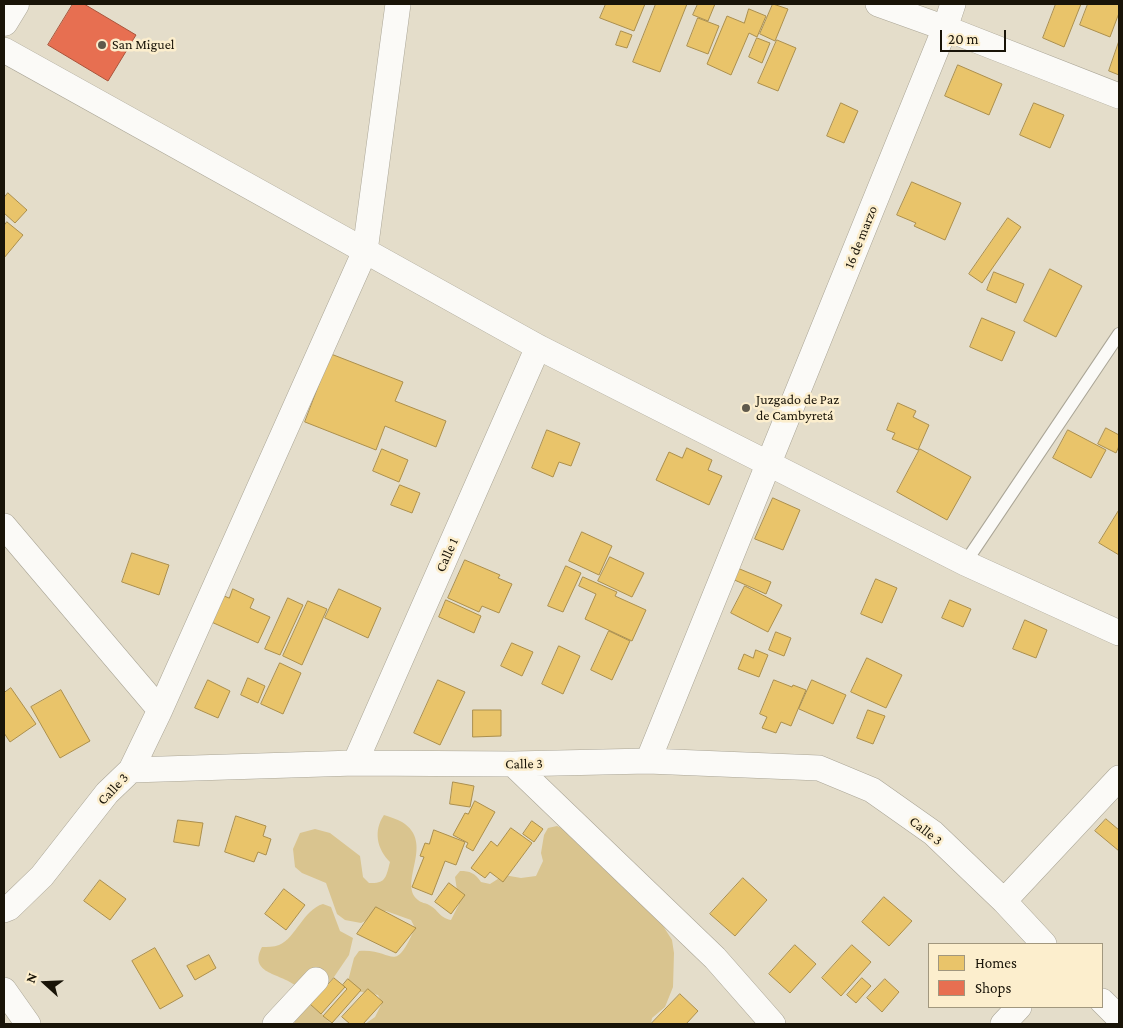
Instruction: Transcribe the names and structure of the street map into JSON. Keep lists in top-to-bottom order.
{
  "streets": {
    "street": ["16 de marzo", "Calle 1", "Calle 3"]
  },
  "crossings": [
    ["16 de marzo", "Calle 3"],
    ["Calle 1", "Calle 3"]
  ],
  "places": ["San Miguel", "Juzgado de Paz de Cambyretá"],
  "legend": ["Homes", "Shops"],
  "scale_bar": "20 m",
  "north": "left"
}
